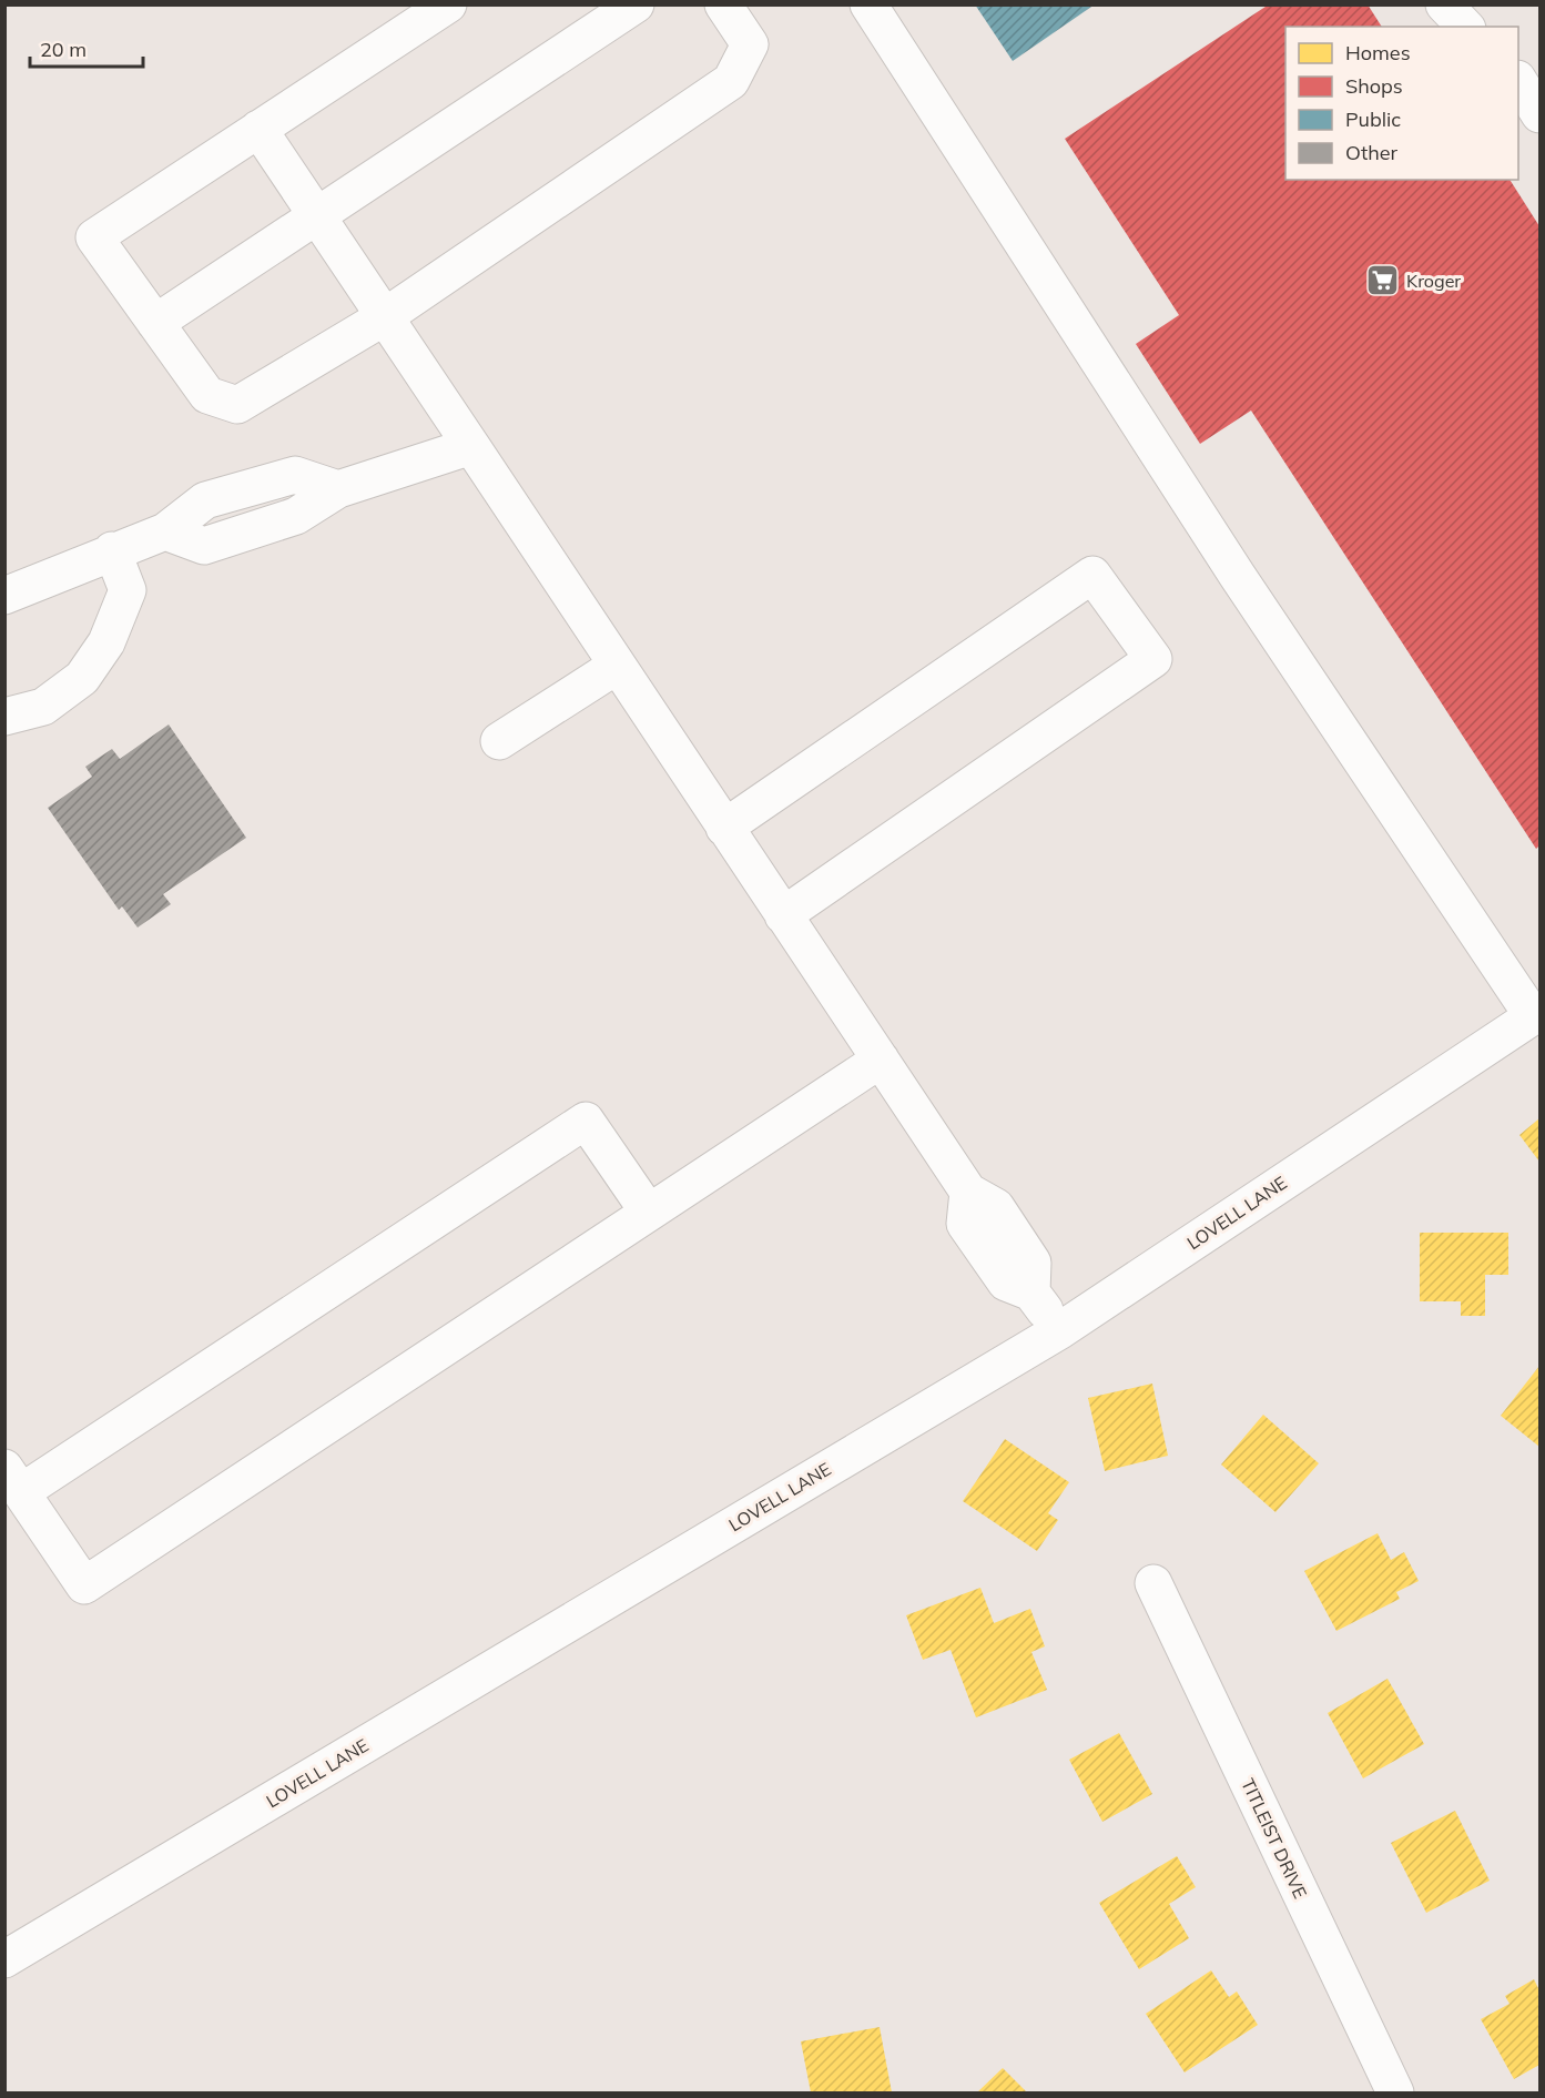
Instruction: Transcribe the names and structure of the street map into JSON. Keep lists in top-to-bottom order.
{
  "streets": {
    "street": ["LOVELL LANE", "TITLEIST DRIVE"]
  },
  "places": {
    "supermarket": ["Kroger"]
  },
  "legend": [
    "Homes",
    "Shops",
    "Public",
    "Other"
  ],
  "scale_bar": "20 m"
}
